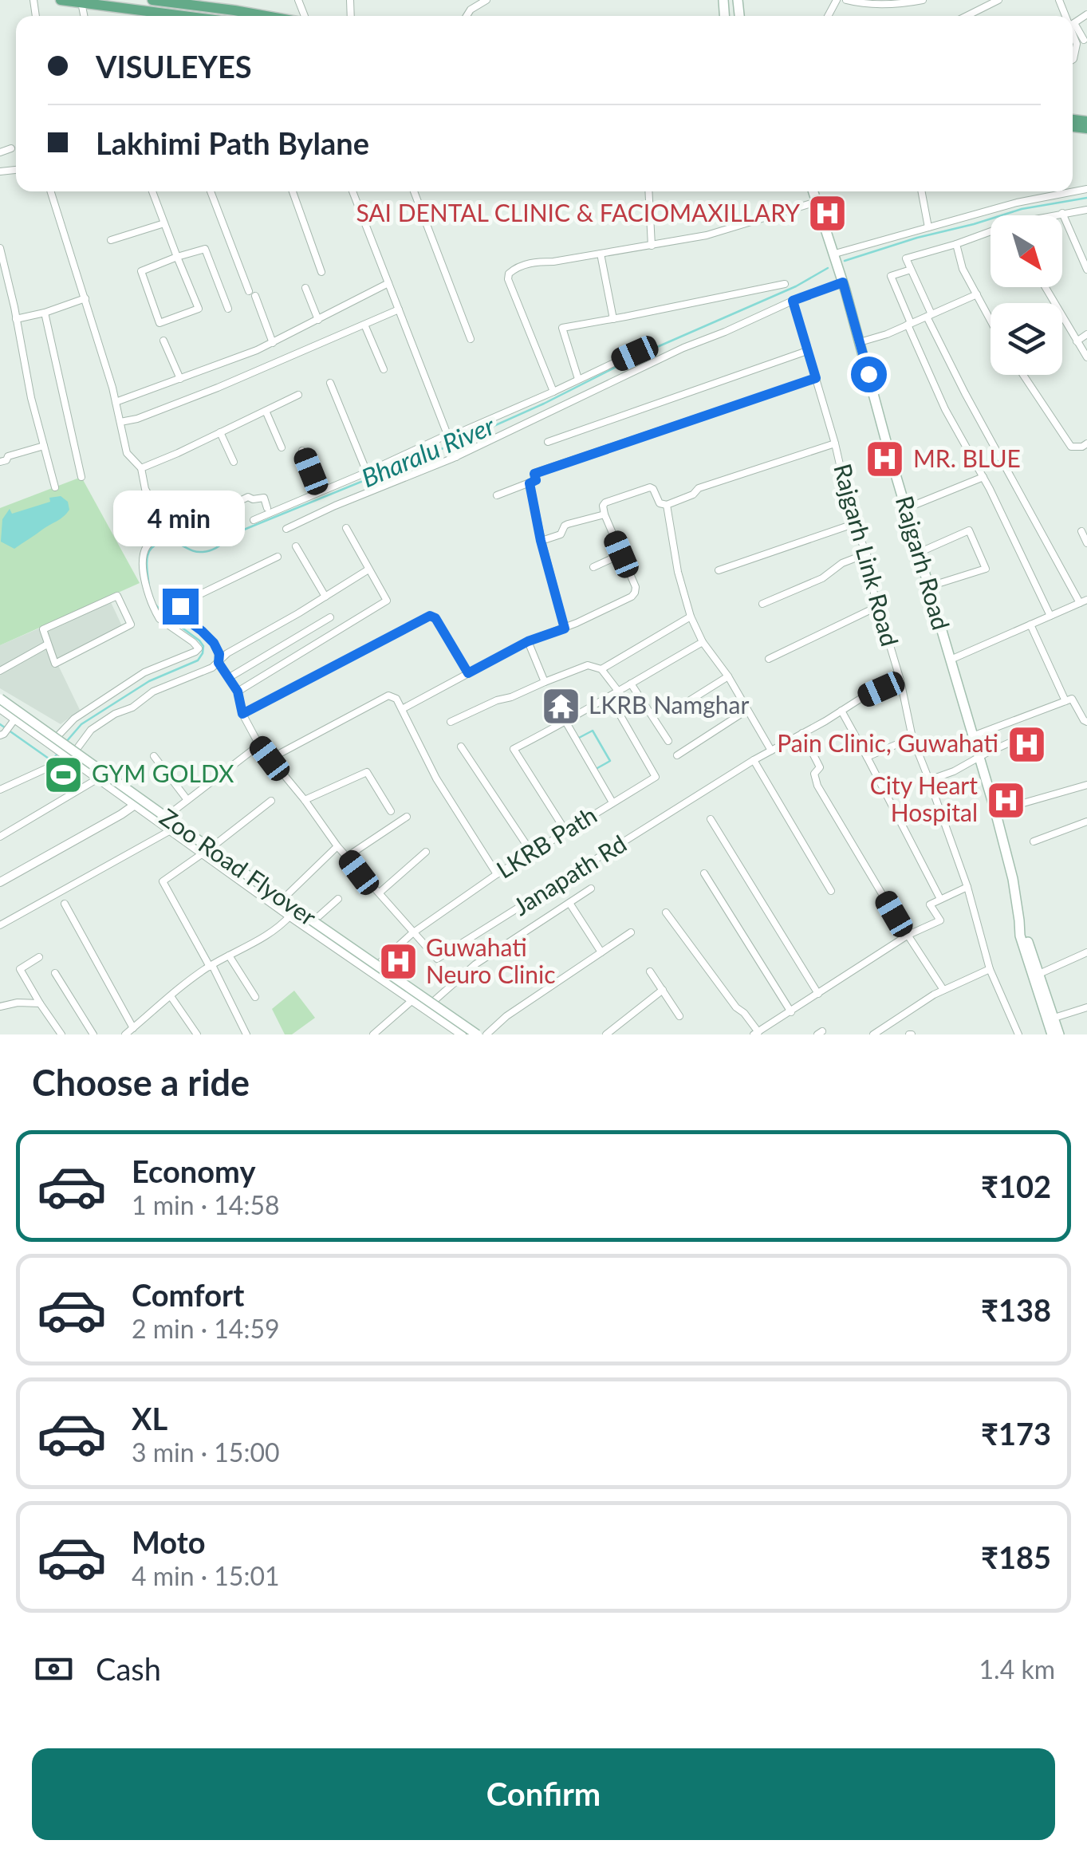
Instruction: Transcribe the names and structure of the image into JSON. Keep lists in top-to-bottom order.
{
  "streets": {
    "main road": ["Rajgarh Road", "Zoo Road Flyover"],
    "street": ["Rajgarh Link Road", "LKRB Path", "Janapath Rd"]
  },
  "crossings": [
    ["Rajgarh Link Road", "Janapath Rd"],
    ["LKRB Path", "Janapath Rd"]
  ],
  "water": ["Bharalu River"],
  "places": {
    "hospital": [
      "SAI DENTAL CLINIC & FACIOMAXILLARY",
      "MR. BLUE",
      "Pain Clinic, Guwahati",
      "City Heart Hospital",
      "Guwahati Neuro Clinic"
    ],
    "temple": ["LKRB Namghar"],
    "sports": ["GYM GOLDX"]
  },
  "north": "bottom right",
  "page": {
    "banner": ["VISULEYES", "Lakhimi Path Bylane"],
    "bubble": "4 min",
    "heading": "Choose a ride",
    "list": [
      {
        "name": "Economy",
        "note": "1 min · 14:58",
        "value": "₹102"
      },
      {
        "name": "Comfort",
        "note": "2 min · 14:59",
        "value": "₹138"
      },
      {
        "name": "XL",
        "note": "3 min · 15:00",
        "value": "₹173"
      },
      {
        "name": "Moto",
        "note": "4 min · 15:01",
        "value": "₹185"
      }
    ],
    "pay": ["Cash", "1.4 km"],
    "buttons": "Confirm"
  }
}
